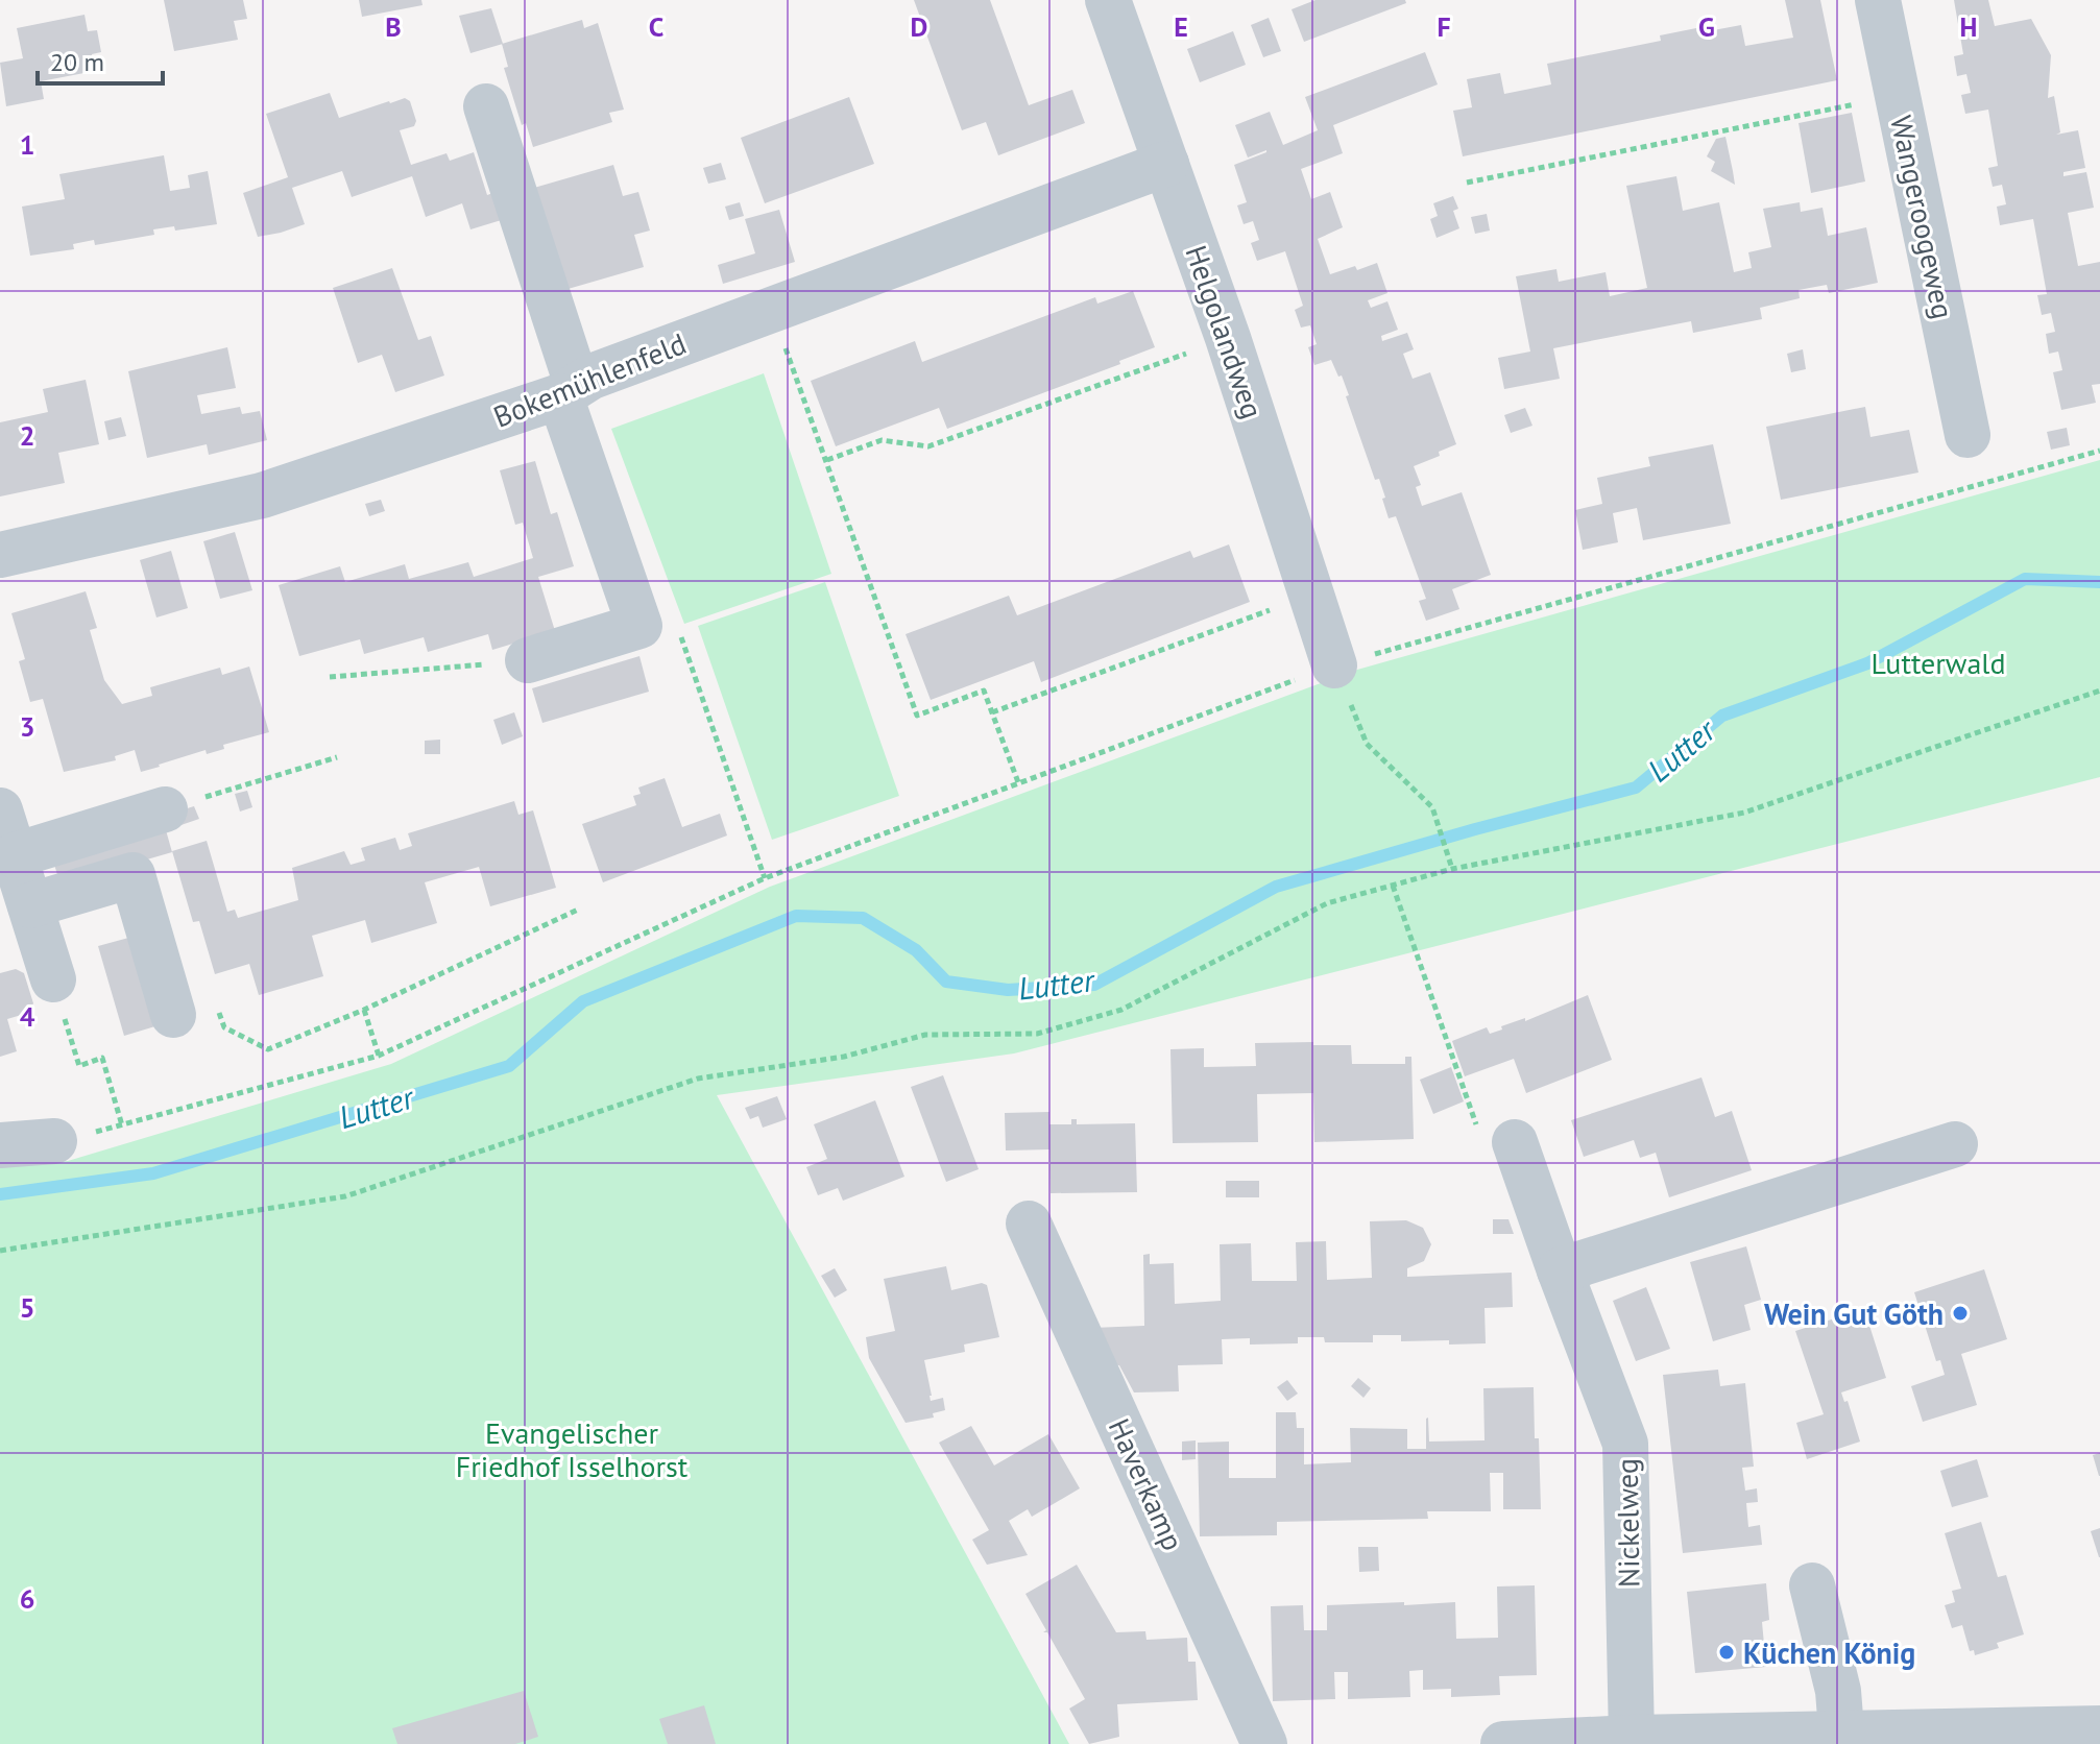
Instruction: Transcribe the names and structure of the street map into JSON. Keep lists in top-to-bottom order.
{
  "streets": {
    "street": [
      "Wangeroogeweg",
      "Helgolandweg",
      "Bokemühlenfeld",
      "Haverkamp",
      "Nickelweg"
    ]
  },
  "crossings": [
    ["Helgolandweg", "Bokemühlenfeld"]
  ],
  "water": ["Lutter"],
  "parks": ["Lutterwald", "Evangelischer Friedhof Isselhorst"],
  "places": ["Wein Gut Göth", "Küchen König"],
  "scale_bar": "20 m",
  "grid": {
    "columns": [
      "B",
      "C",
      "D",
      "E",
      "F",
      "G",
      "H"
    ],
    "rows": [
      "1",
      "2",
      "3",
      "4",
      "5",
      "6"
    ]
  }
}
